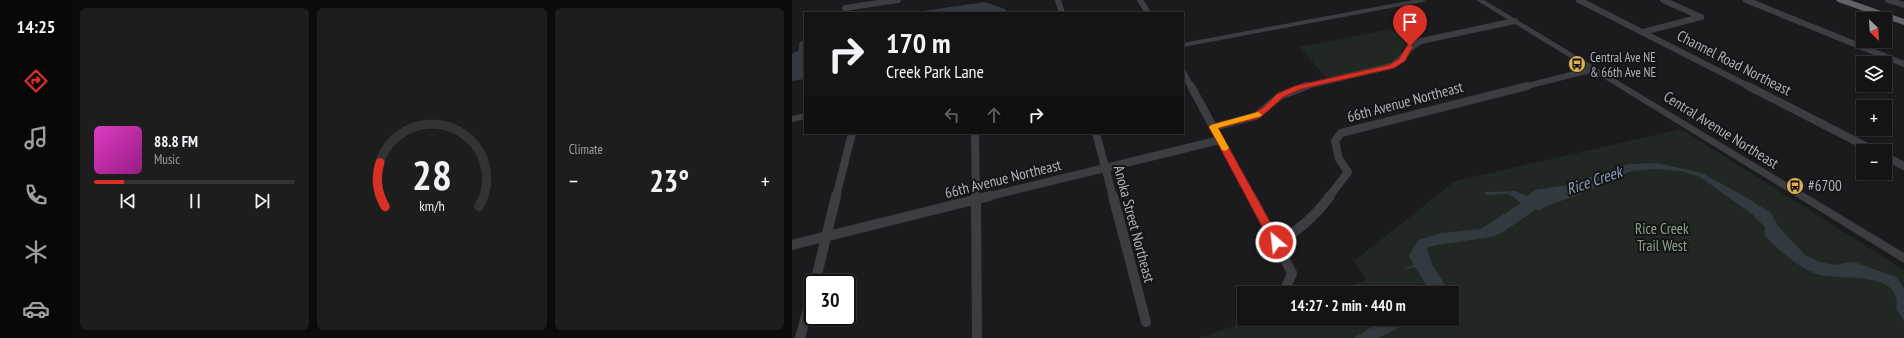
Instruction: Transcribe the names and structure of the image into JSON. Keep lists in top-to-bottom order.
{
  "streets": {
    "street": [
      "Channel Road Northeast",
      "66th Avenue Northeast",
      "Central Avenue Northeast",
      "Anoka Street Northeast"
    ]
  },
  "crossings": [
    ["66th Avenue Northeast", "Central Avenue Northeast"],
    ["66th Avenue Northeast", "Anoka Street Northeast"]
  ],
  "water": ["Rice Creek"],
  "parks": ["Rice Creek Trail West"],
  "places": {
    "bus stop": ["Central Ave NE & 66th Ave NE", "#6700"]
  },
  "north": "bottom right",
  "page": {
    "tabs": "14:25",
    "tile": "Climate",
    "map_buttons": ["+", "−"],
    "turn": ["170 m", "Creek Park Lane"],
    "song": ["88.8 FM", "Music"],
    "heat": ["−", "23°", "+"],
    "limit": "30",
    "trip": "14:27 · 2 min · 440 m",
    "gauge": ["28", "km/h"]
  }
}
